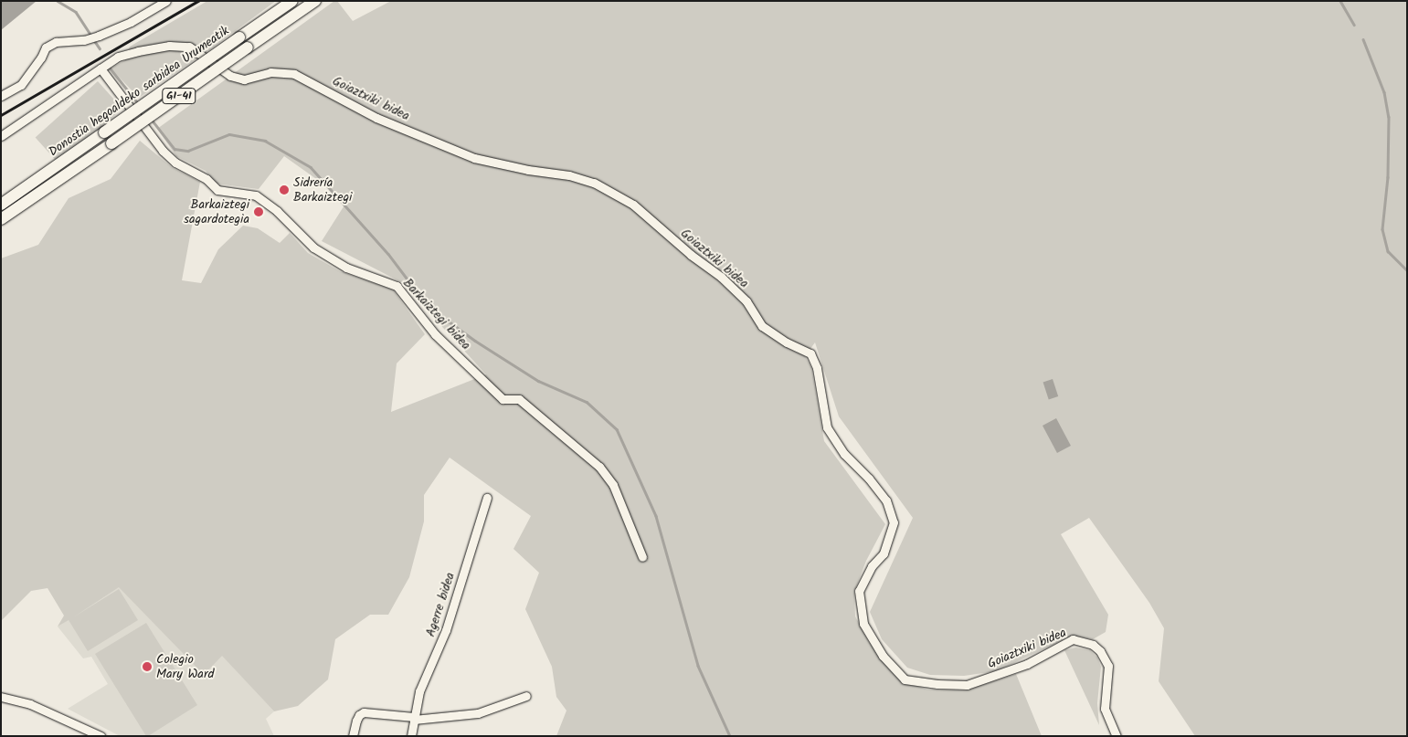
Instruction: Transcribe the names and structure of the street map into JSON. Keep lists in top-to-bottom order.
{
  "streets": {
    "highway": ["Donostia hegoaldeko sarbidea Urumeatik", "GI-41"],
    "street": ["Goiaztxiki bidea", "Barkaiztegi bidea", "Agerre bidea"]
  },
  "crossings": [
    ["Goiaztxiki bidea", "Barkaiztegi bidea"]
  ],
  "places": ["Sidrería Barkaiztegi", "Barkaiztegi sagardotegia", "Colegio Mary Ward"]
}
